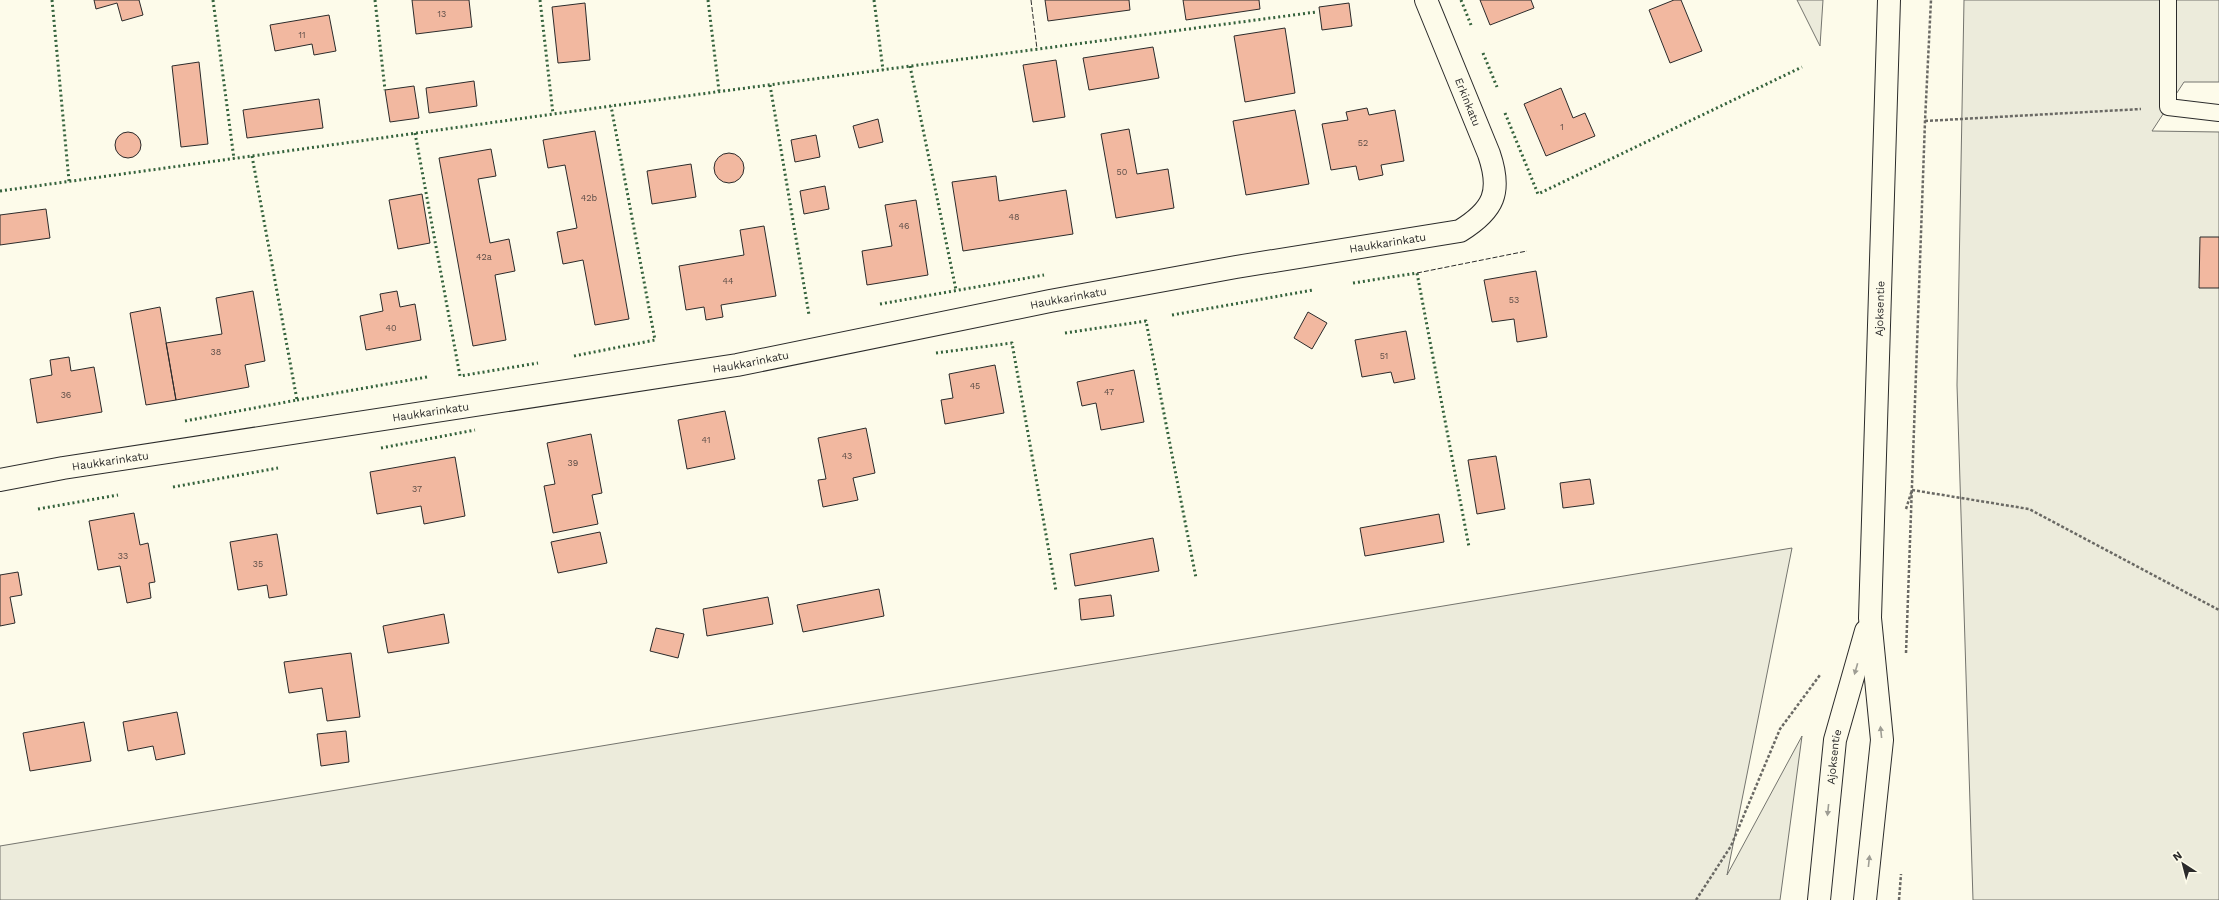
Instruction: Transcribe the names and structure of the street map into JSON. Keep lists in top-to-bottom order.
{
  "streets": {
    "street": ["Erkinkatu", "Haukkarinkatu", "Ajoksentie"]
  },
  "crossings": [
    ["Erkinkatu", "Haukkarinkatu"]
  ],
  "house_numbers": [
    "13",
    "11",
    "1",
    "52",
    "50",
    "42b",
    "48",
    "46",
    "42a",
    "44",
    "53",
    "40",
    "38",
    "51",
    "45",
    "47",
    "36",
    "41",
    "43",
    "39",
    "37",
    "33",
    "35"
  ],
  "north": "top left"
}
